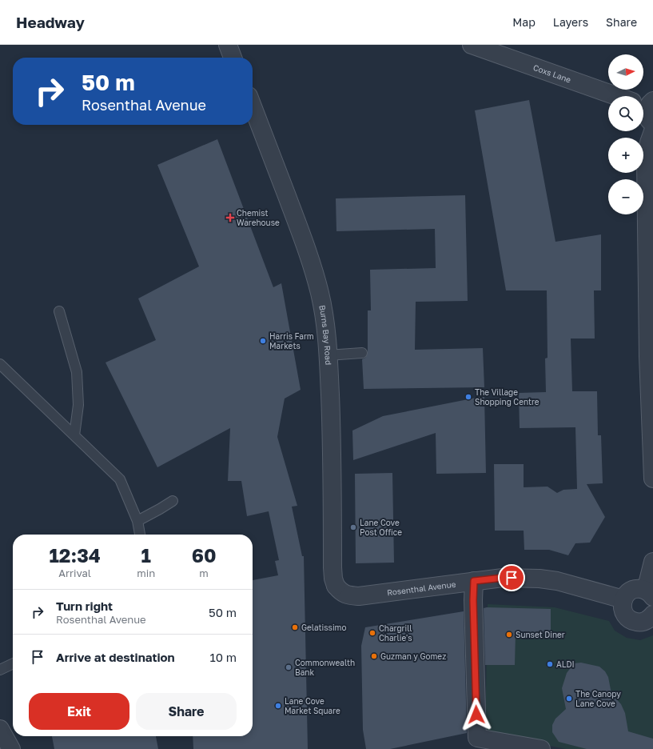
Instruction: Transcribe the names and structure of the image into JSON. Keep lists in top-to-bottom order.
{
  "streets": {
    "street": ["Coxs Lane", "Burns Bay Road", "Rosenthal Avenue"]
  },
  "crossings": [
    ["Burns Bay Road", "Rosenthal Avenue"]
  ],
  "places": {
    "health": ["Chemist Warehouse"],
    "other": [
      "Harris Farm Markets",
      "The Village Shopping Centre",
      "Lane Cove Post Office",
      "Gelatissimo",
      "Chargrill Charlie's",
      "Sunset Diner",
      "Guzman y Gomez",
      "ALDI",
      "Commonwealth Bank",
      "The Canopy Lane Cove",
      "Lane Cove Market Square"
    ]
  },
  "north": "right",
  "page": {
    "header": "Headway",
    "nav": ["Map", "Layers", "Share"],
    "map_buttons": ["+", "−"],
    "turn": ["50 m", "Rosenthal Avenue"],
    "eta": [
      "12:34",
      "Arrival",
      "1",
      "min",
      "60",
      "m"
    ],
    "list": [
      {
        "name": "Turn right",
        "note": "Rosenthal Avenue",
        "value": "50 m"
      },
      {
        "name": "Arrive at destination",
        "value": "10 m"
      }
    ],
    "buttons": ["Exit", "Share"]
  }
}
